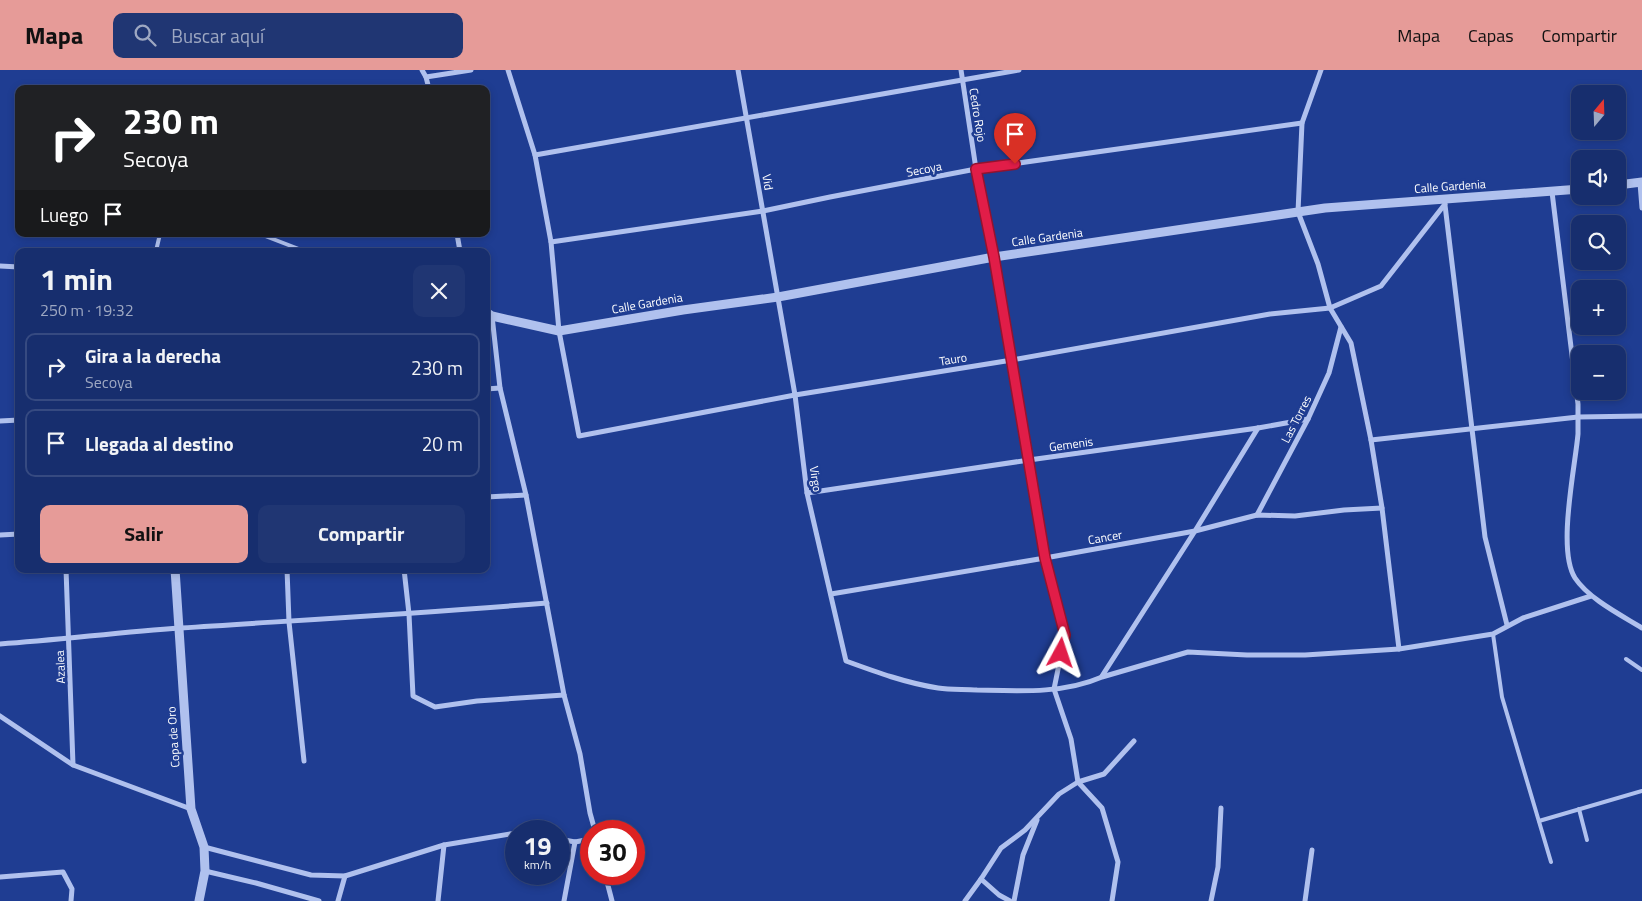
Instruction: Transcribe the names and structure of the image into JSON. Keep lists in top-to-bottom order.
{
  "streets": {
    "street": [
      "Cedro Rojo",
      "Secoya",
      "Vid",
      "Calle Gardenia",
      "Tauro",
      "Las Torres",
      "Gemenis",
      "Virgo",
      "Cancer",
      "Azalea",
      "Copa de Oro"
    ]
  },
  "crossings": [
    ["Cedro Rojo", "Secoya"],
    ["Cedro Rojo", "Calle Gardenia"],
    ["Cedro Rojo", "Tauro"],
    ["Cedro Rojo", "Gemenis"],
    ["Cedro Rojo", "Virgo"],
    ["Cedro Rojo", "Cancer"],
    ["Secoya", "Vid"],
    ["Vid", "Calle Gardenia"],
    ["Vid", "Virgo"],
    ["Calle Gardenia", "Tauro"],
    ["Calle Gardenia", "Virgo"],
    ["Tauro", "Virgo"],
    ["Las Torres", "Gemenis"],
    ["Las Torres", "Cancer"],
    ["Gemenis", "Virgo"],
    ["Virgo", "Cancer"]
  ],
  "north": "top",
  "page": {
    "header": "Mapa",
    "search": "Buscar aquí",
    "nav": ["Mapa", "Capas", "Compartir"],
    "map_buttons": ["+", "−"],
    "turn": ["230 m", "Secoya"],
    "then": "Luego",
    "heading": ["1 min", "250 m · 19:32"],
    "list": [
      {
        "name": "Gira a la derecha",
        "note": "Secoya",
        "value": "230 m"
      },
      {
        "name": "Llegada al destino",
        "value": "20 m"
      }
    ],
    "buttons": ["Salir", "Compartir"],
    "speed": "19 km/h",
    "limit": "30"
  }
}
